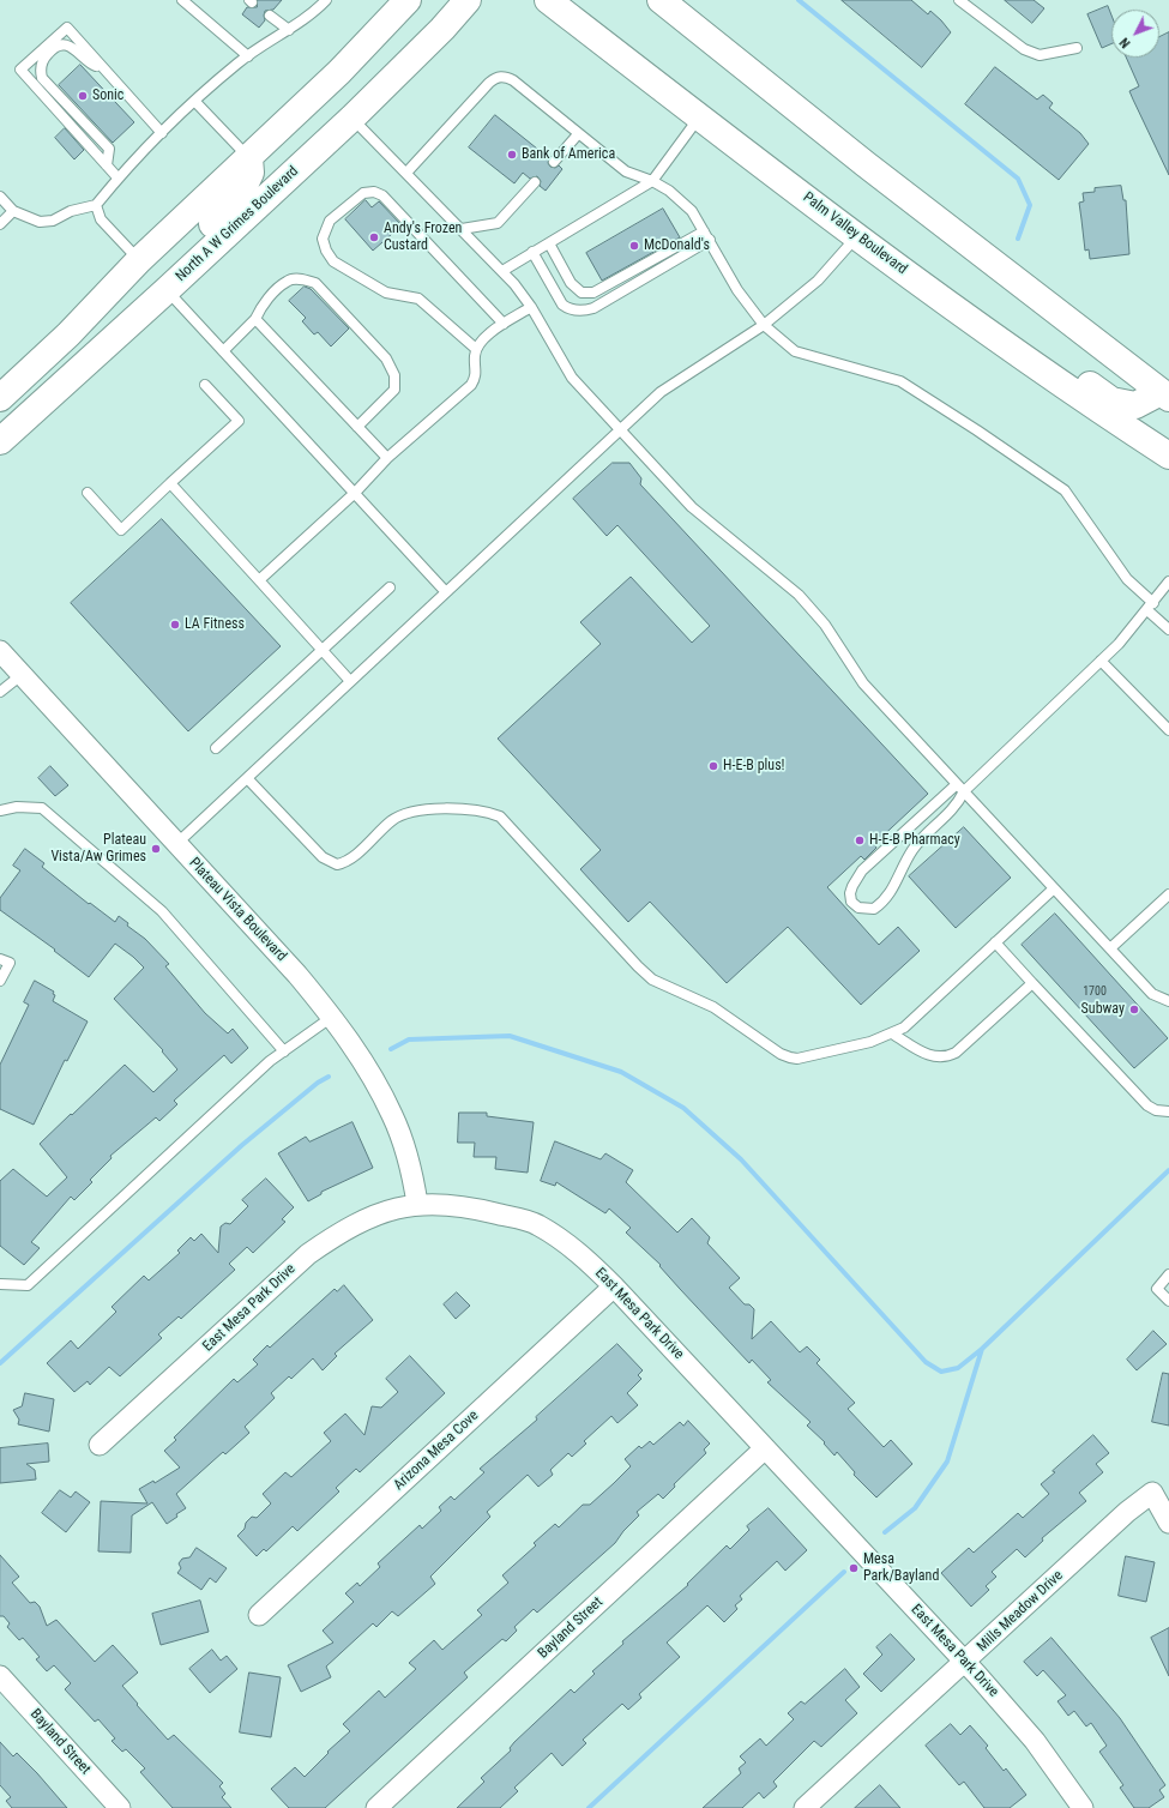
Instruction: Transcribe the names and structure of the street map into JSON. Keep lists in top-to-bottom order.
{
  "streets": {
    "main road": ["North A W Grimes Boulevard", "Palm Valley Boulevard"],
    "street": [
      "Plateau Vista Boulevard",
      "East Mesa Park Drive",
      "Arizona Mesa Cove",
      "Mills Meadow Drive",
      "Bayland Street"
    ]
  },
  "crossings": [
    ["Plateau Vista Boulevard", "East Mesa Park Drive"],
    ["East Mesa Park Drive", "Arizona Mesa Cove"],
    ["East Mesa Park Drive", "Mills Meadow Drive"],
    ["East Mesa Park Drive", "Bayland Street"]
  ],
  "places": [
    "Sonic",
    "Bank of America",
    "Andy's Frozen Custard",
    "McDonald's",
    "LA Fitness",
    "H-E-B plus!",
    "H-E-B Pharmacy",
    "Plateau Vista/Aw Grimes",
    "Subway",
    "Mesa Park/Bayland"
  ],
  "house_numbers": ["1700"],
  "north": "bottom left"
}
